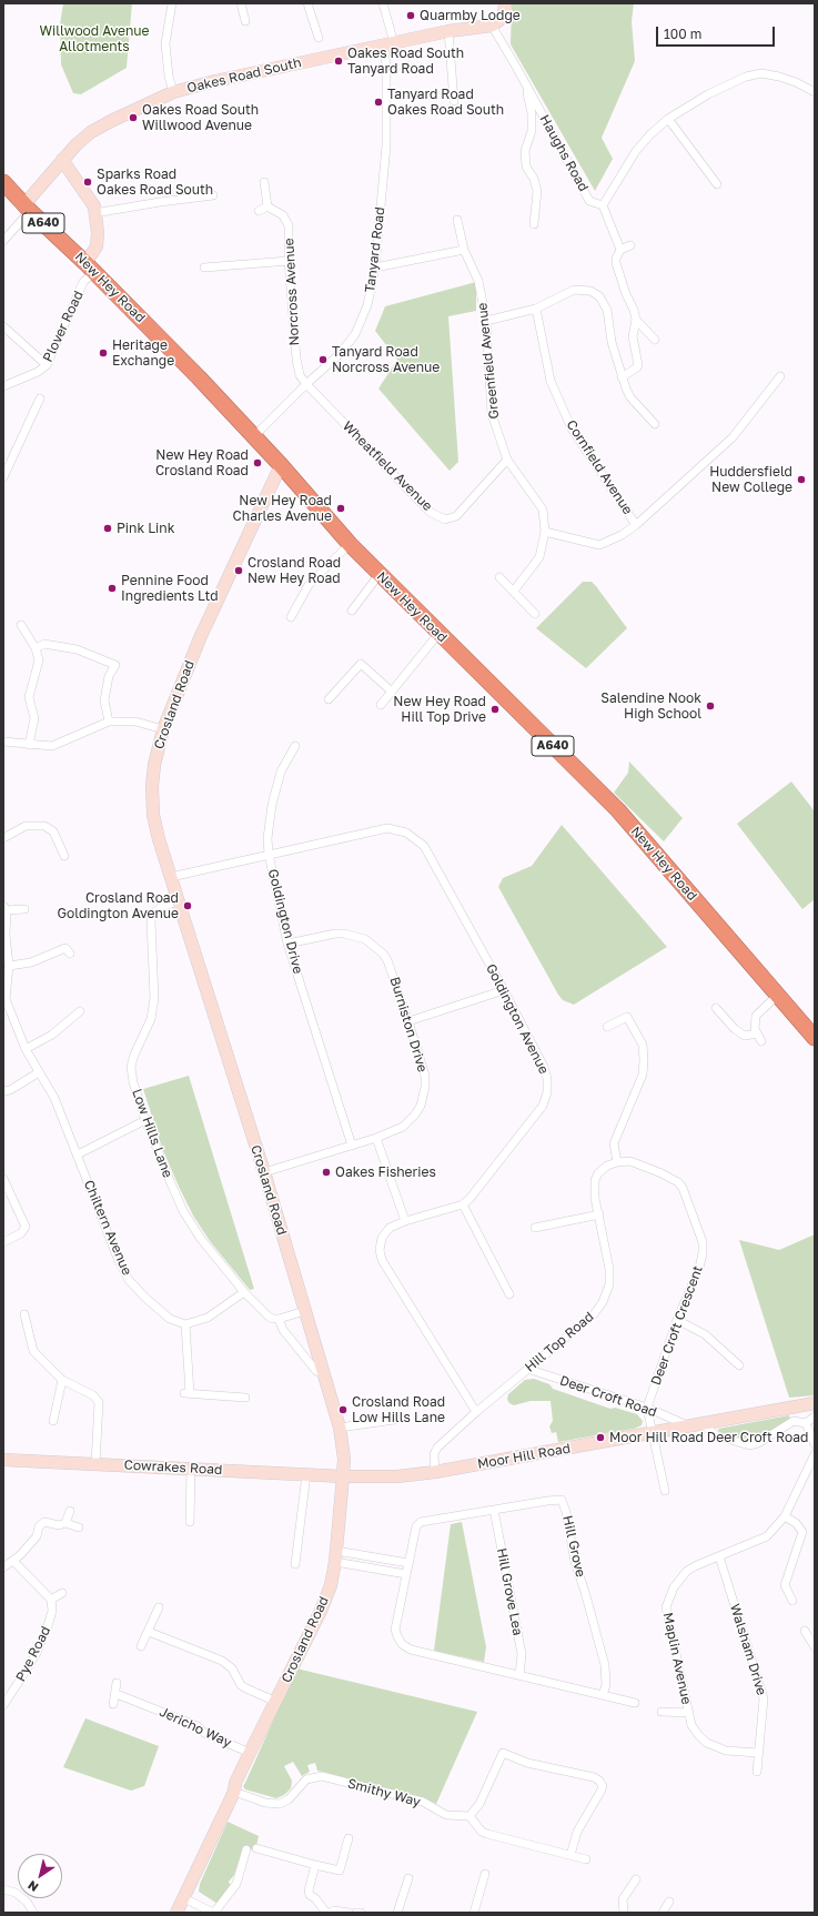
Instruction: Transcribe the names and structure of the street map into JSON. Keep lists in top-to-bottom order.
{
  "streets": {
    "highway": ["A640", "New Hey Road"],
    "street": [
      "Oakes Road South",
      "Haughs Road",
      "Tanyard Road",
      "Norcross Avenue",
      "Plover Road",
      "Greenfield Avenue",
      "Wheatfield Avenue",
      "Cornfield Avenue",
      "Crosland Road",
      "Goldington Drive",
      "Goldington Avenue",
      "Burniston Drive",
      "Low Hills Lane",
      "Chiltern Avenue",
      "Deer Croft Crescent",
      "Hill Top Road",
      "Deer Croft Road",
      "Moor Hill Road",
      "Cowrakes Road",
      "Hill Grove",
      "Hill Grove Lea",
      "Walsham Drive",
      "Pye Road",
      "Maplin Avenue",
      "Jericho Way",
      "Smithy Way"
    ]
  },
  "crossings": [
    ["Oakes Road South", "Haughs Road"],
    ["Oakes Road South", "Tanyard Road"],
    ["Oakes Road South", "New Hey Road"],
    ["Tanyard Road", "New Hey Road"],
    ["Tanyard Road", "Norcross Avenue"],
    ["Tanyard Road", "Wheatfield Avenue"],
    ["New Hey Road", "Plover Road"],
    ["New Hey Road", "Crosland Road"],
    ["Norcross Avenue", "Wheatfield Avenue"],
    ["Greenfield Avenue", "Wheatfield Avenue"],
    ["Crosland Road", "Goldington Avenue"],
    ["Crosland Road", "Burniston Drive"],
    ["Crosland Road", "Low Hills Lane"],
    ["Crosland Road", "Moor Hill Road"],
    ["Crosland Road", "Cowrakes Road"],
    ["Crosland Road", "Jericho Way"],
    ["Crosland Road", "Smithy Way"],
    ["Goldington Drive", "Goldington Avenue"],
    ["Goldington Drive", "Burniston Drive"],
    ["Deer Croft Crescent", "Hill Top Road"],
    ["Deer Croft Crescent", "Deer Croft Road"],
    ["Hill Top Road", "Deer Croft Road"],
    ["Hill Top Road", "Moor Hill Road"],
    ["Deer Croft Road", "Moor Hill Road"],
    ["Moor Hill Road", "Cowrakes Road"],
    ["Hill Grove", "Hill Grove Lea"],
    ["Walsham Drive", "Maplin Avenue"]
  ],
  "parks": ["Willwood Avenue Allotments"],
  "places": [
    "Quarmby Lodge",
    "Oakes Road South Tanyard Road",
    "Tanyard Road Oakes Road South",
    "Oakes Road South Willwood Avenue",
    "Sparks Road Oakes Road South",
    "Heritage Exchange",
    "Tanyard Road Norcross Avenue",
    "New Hey Road Crosland Road",
    "Huddersfield New College",
    "New Hey Road Charles Avenue",
    "Pink Link",
    "Crosland Road New Hey Road",
    "Pennine Food Ingredients Ltd",
    "Salendine Nook High School",
    "New Hey Road Hill Top Drive",
    "Crosland Road Goldington Avenue",
    "Oakes Fisheries",
    "Crosland Road Low Hills Lane",
    "Moor Hill Road Deer Croft Road"
  ],
  "scale_bar": "100 m",
  "north": "bottom left"
}
